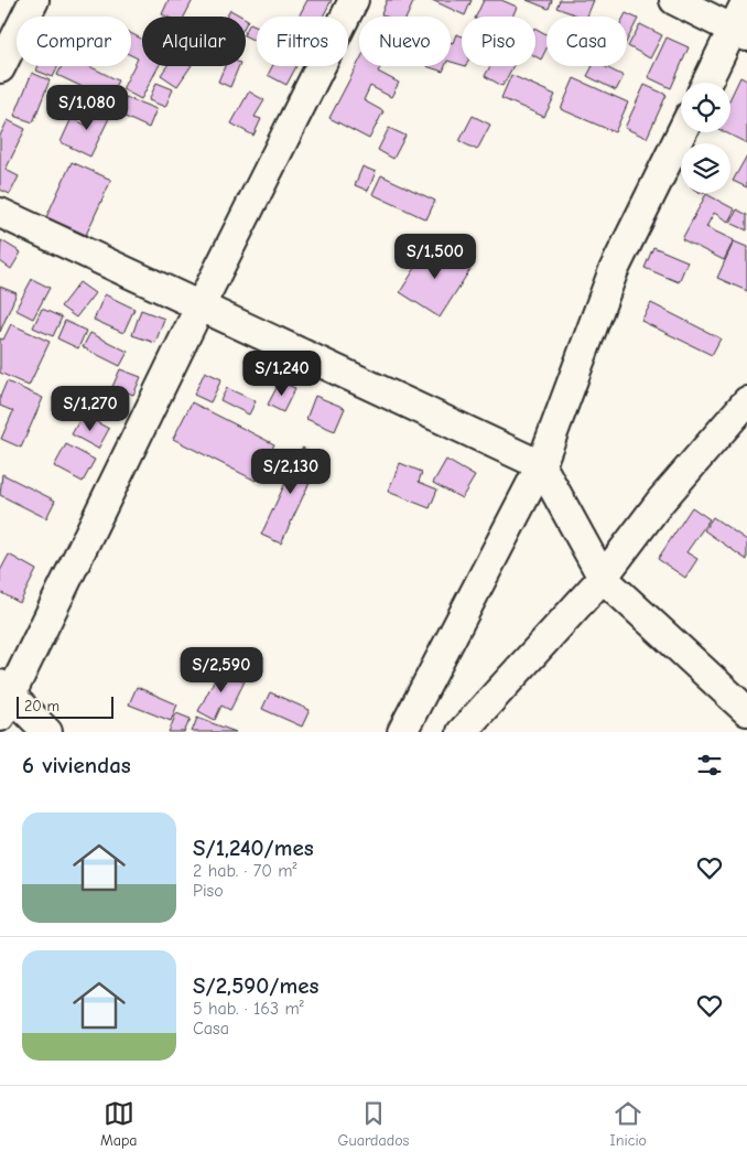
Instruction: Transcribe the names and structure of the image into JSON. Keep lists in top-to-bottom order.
{
  "scale_bar": "20 m",
  "page": {
    "chip": [
      "Comprar",
      "Alquilar",
      "Filtros",
      "Nuevo",
      "Piso",
      "Casa"
    ],
    "price": [
      "S/1,080",
      "S/1,500",
      "S/1,240",
      "S/1,270",
      "S/2,130",
      "S/2,590"
    ],
    "scale": "20 m",
    "heading": "6 viviendas",
    "list": [
      {
        "name": "S/1,240/mes",
        "note": "2 hab. · 70 m² · Piso"
      },
      {
        "name": "S/2,590/mes",
        "note": "5 hab. · 163 m² · Casa"
      }
    ],
    "tabs": ["Mapa", "Guardados", "Inicio"]
  }
}
